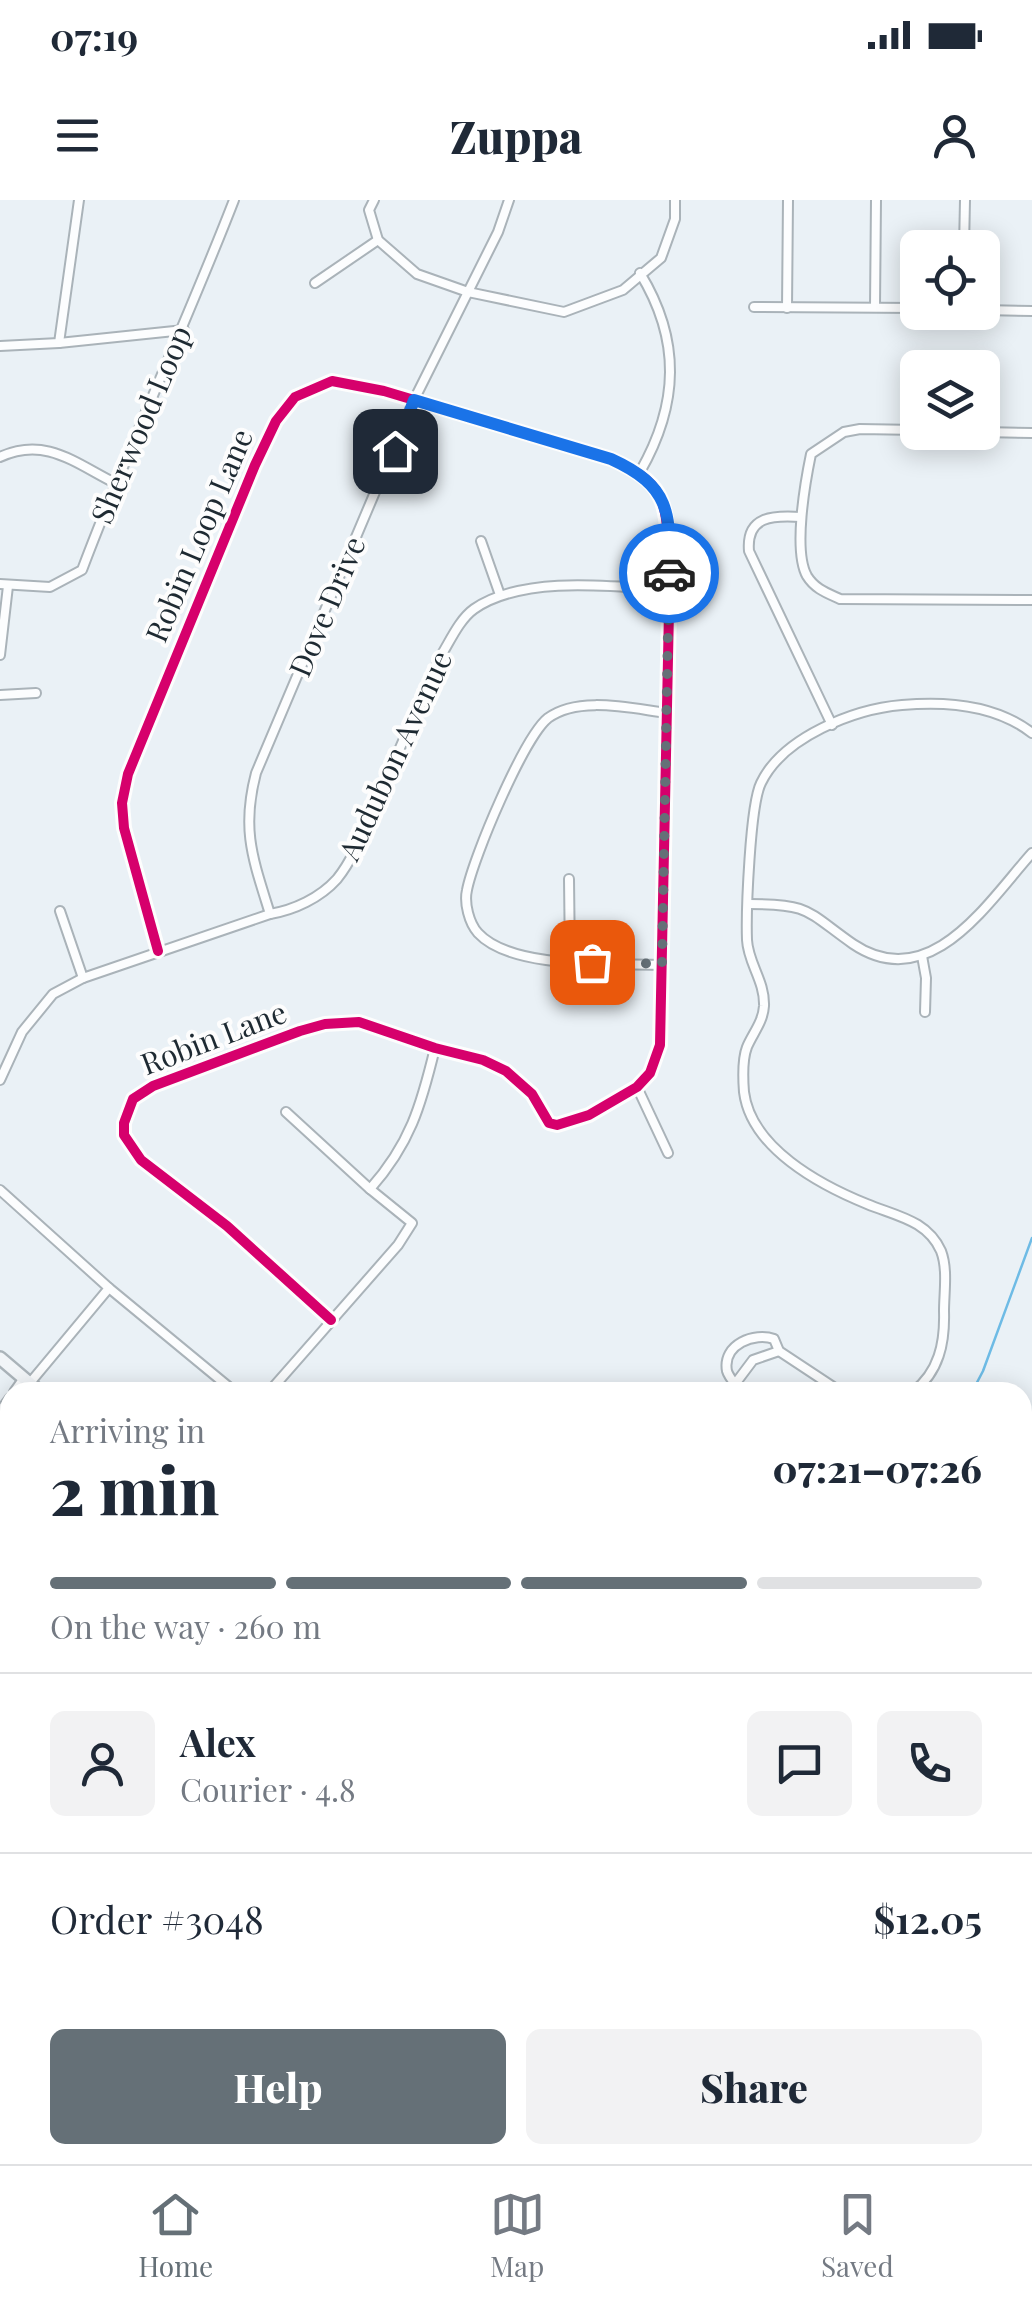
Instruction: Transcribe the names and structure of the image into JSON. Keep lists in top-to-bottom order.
{
  "streets": {
    "street": [
      "Sherwood Loop",
      "Robin Loop Lane",
      "Dove Drive",
      "Audubon Avenue",
      "Robin Lane"
    ]
  },
  "crossings": [
    ["Robin Loop Lane", "Dove Drive"],
    ["Robin Loop Lane", "Audubon Avenue"],
    ["Dove Drive", "Audubon Avenue"]
  ],
  "page": {
    "status": "07:19",
    "header": "Zuppa",
    "heading": ["2 min", "Arriving in", "07:21–07:26"],
    "panel": [
      "Alex",
      "Courier · 4.8",
      "Order #3048",
      "$12.05"
    ],
    "bar": "On the way · 260 m",
    "buttons": ["Help", "Share"],
    "tabs": ["Home", "Map", "Saved"]
  }
}
